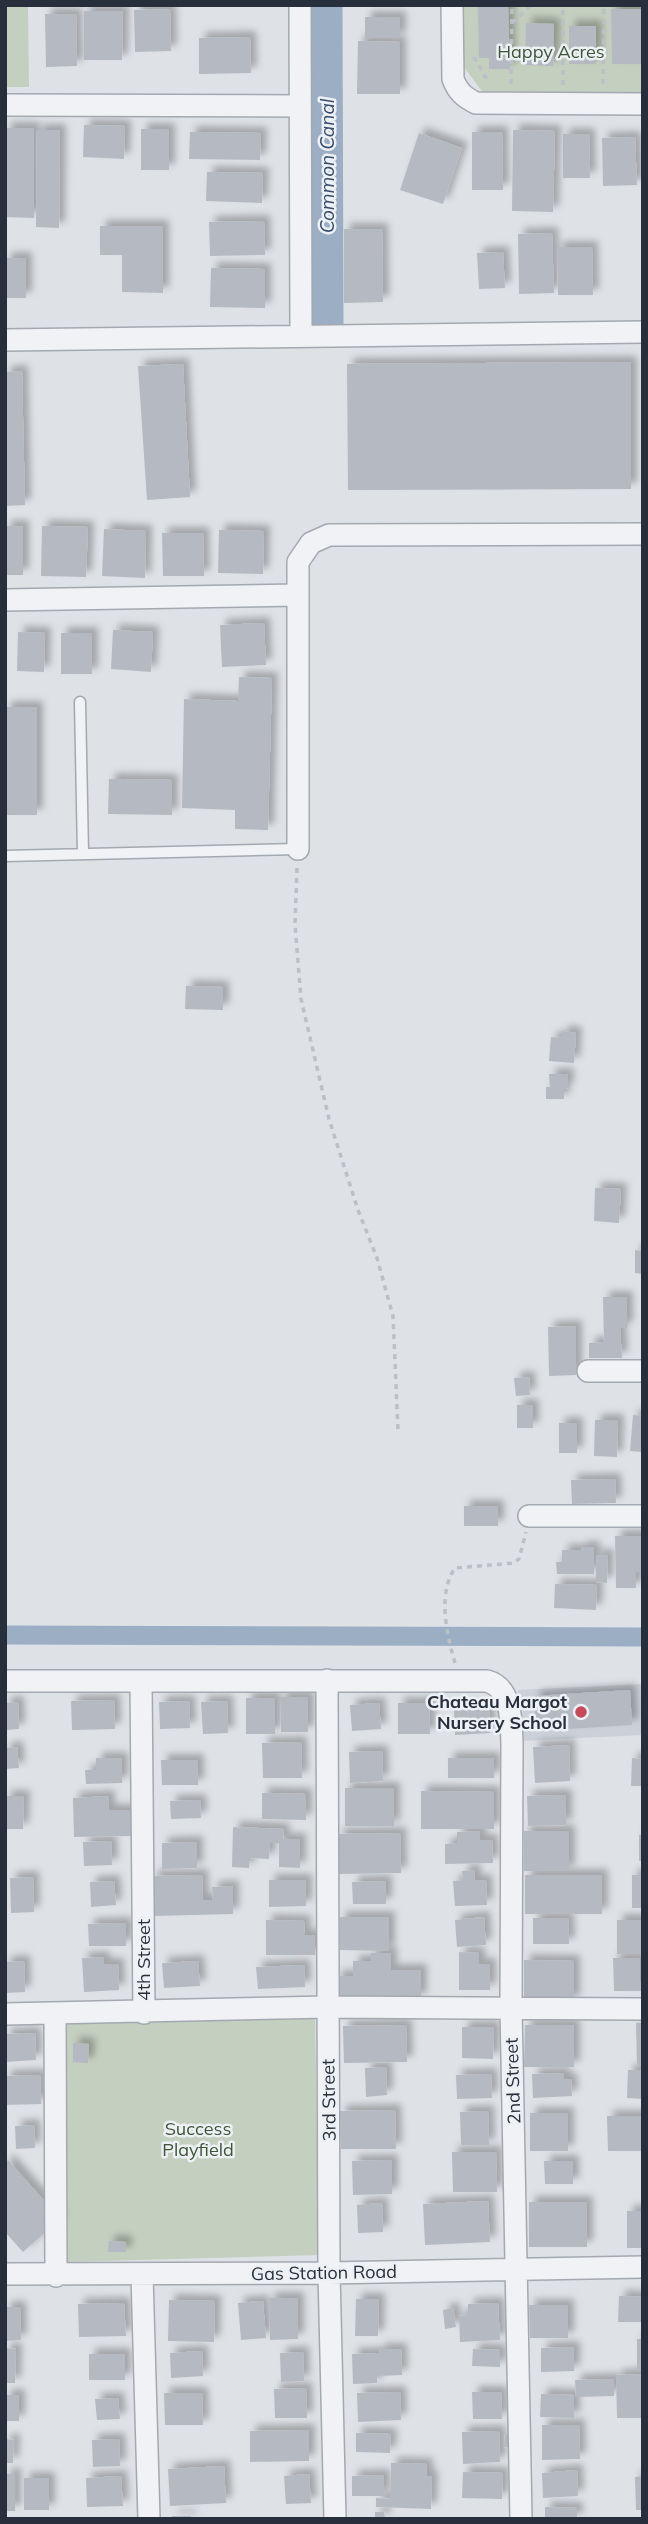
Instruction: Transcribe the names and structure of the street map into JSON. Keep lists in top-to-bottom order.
{
  "streets": {
    "street": [
      "4th Street",
      "2nd Street",
      "3rd Street",
      "Gas Station Road"
    ]
  },
  "crossings": [
    ["2nd Street", "3rd Street"],
    ["2nd Street", "Gas Station Road"],
    ["3rd Street", "Gas Station Road"]
  ],
  "water": ["Common Canal"],
  "parks": ["Happy Acres", "Success Playfield"],
  "places": ["Chateau Margot Nursery School"]
}
